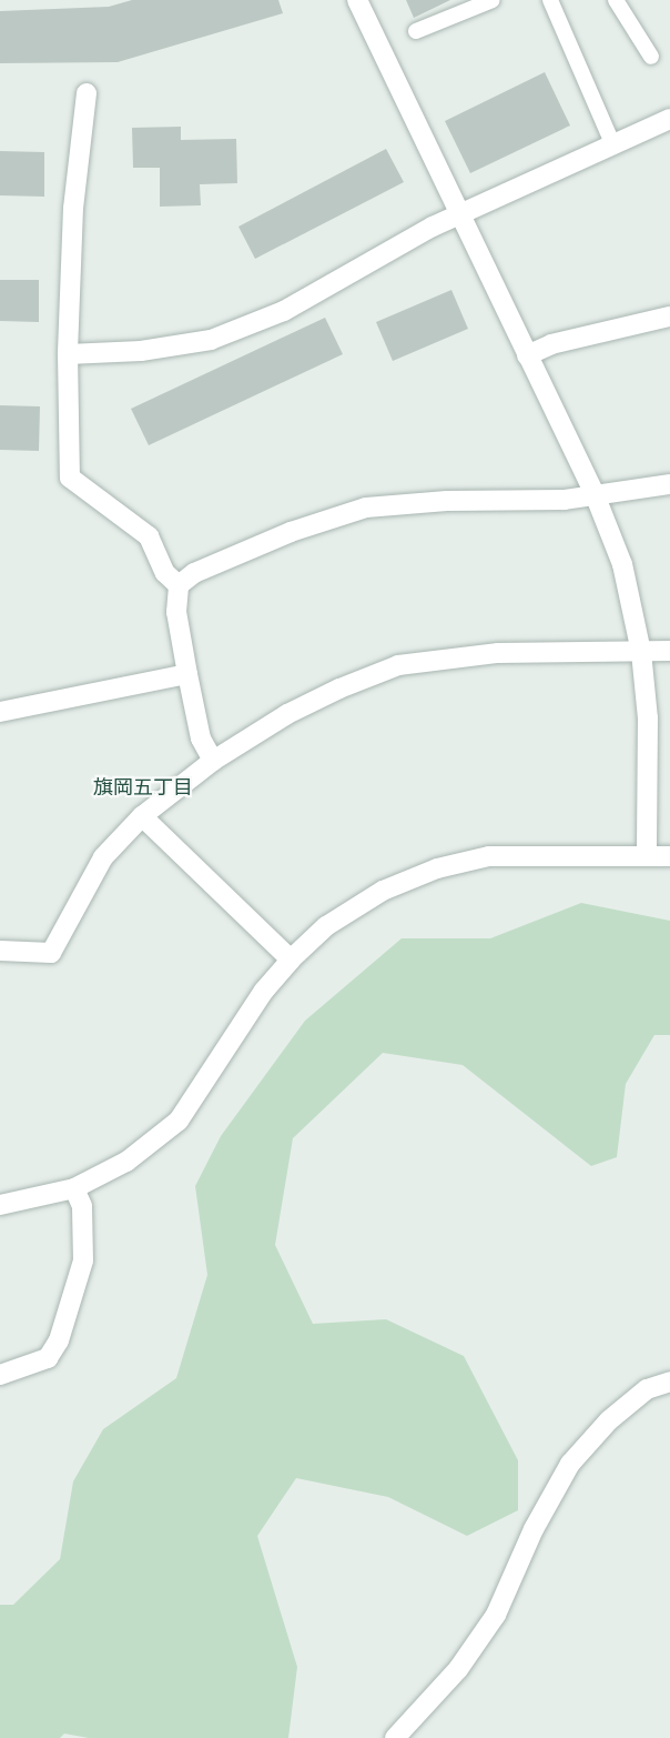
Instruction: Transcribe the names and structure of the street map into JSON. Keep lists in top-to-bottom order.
{
  "districts": ["旗岡五丁目"]
}
